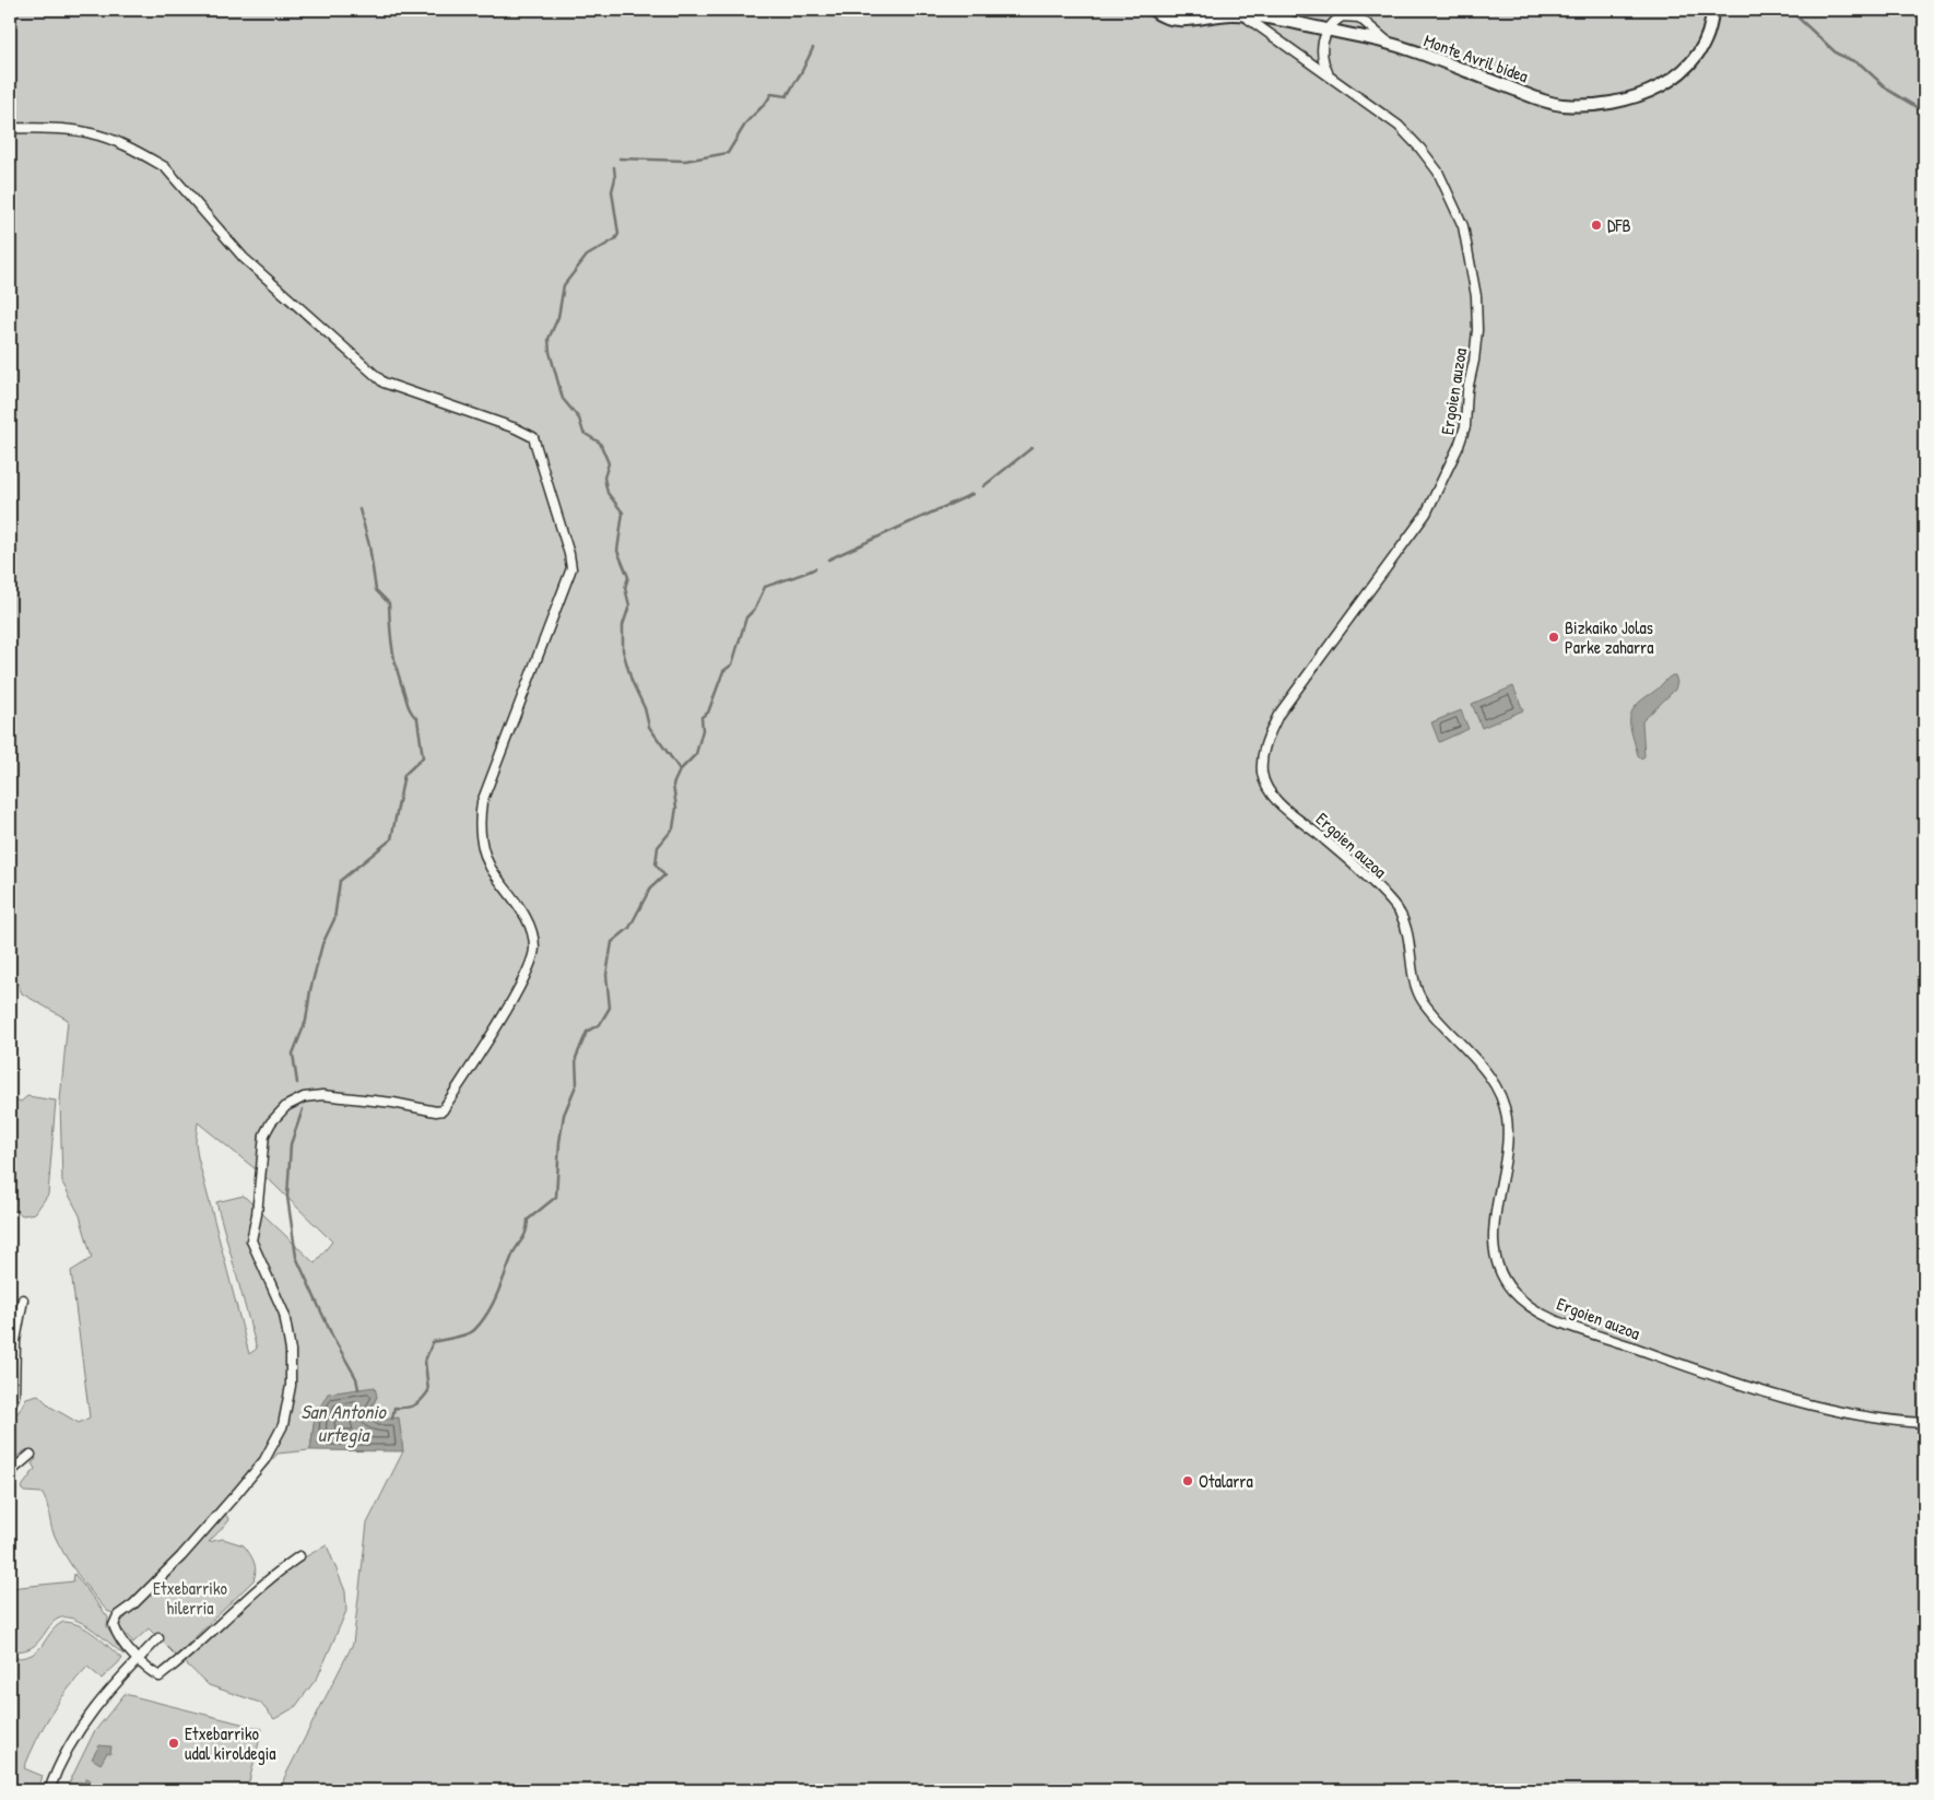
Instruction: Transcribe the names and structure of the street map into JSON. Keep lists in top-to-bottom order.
{
  "streets": {
    "street": ["Monte Avril bidea", "Ergoien auzoa"]
  },
  "crossings": [
    ["Monte Avril bidea", "Ergoien auzoa"]
  ],
  "water": ["San Antonio urtegia"],
  "parks": ["Etxebarriko hilerria"],
  "places": [
    "DFB",
    "Bizkaiko Jolas Parke zaharra",
    "Otalarra",
    "Etxebarriko udal kiroldegia"
  ]
}
